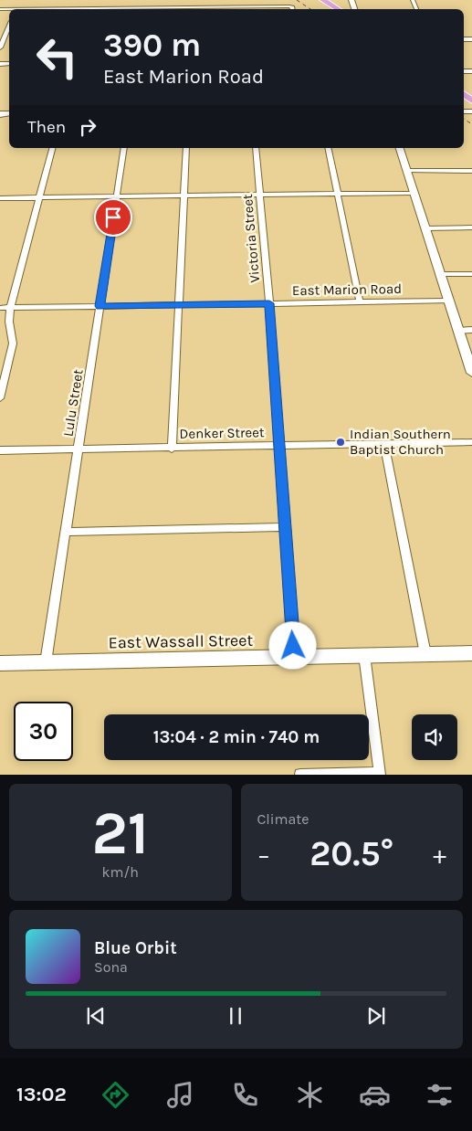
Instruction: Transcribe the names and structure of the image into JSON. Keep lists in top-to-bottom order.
{
  "streets": {
    "street": [
      "Victoria Street",
      "East Marion Road",
      "Lulu Street",
      "Denker Street",
      "East Wassall Street"
    ]
  },
  "crossings": [
    ["Victoria Street", "East Marion Road"],
    ["Victoria Street", "Denker Street"],
    ["Victoria Street", "East Wassall Street"],
    ["East Marion Road", "Lulu Street"],
    ["Lulu Street", "Denker Street"],
    ["Lulu Street", "East Wassall Street"]
  ],
  "places": ["Indian Southern Baptist Church"],
  "page": {
    "turn": ["390 m", "East Marion Road"],
    "then": "Then",
    "limit": "30",
    "trip": "13:04 · 2 min · 740 m",
    "tile": [
      ["21", "km/h"],
      "Climate"
    ],
    "heat": ["−", "20.5°", "+"],
    "song": ["Blue Orbit", "Sona"],
    "tabs": "13:02"
  }
}
